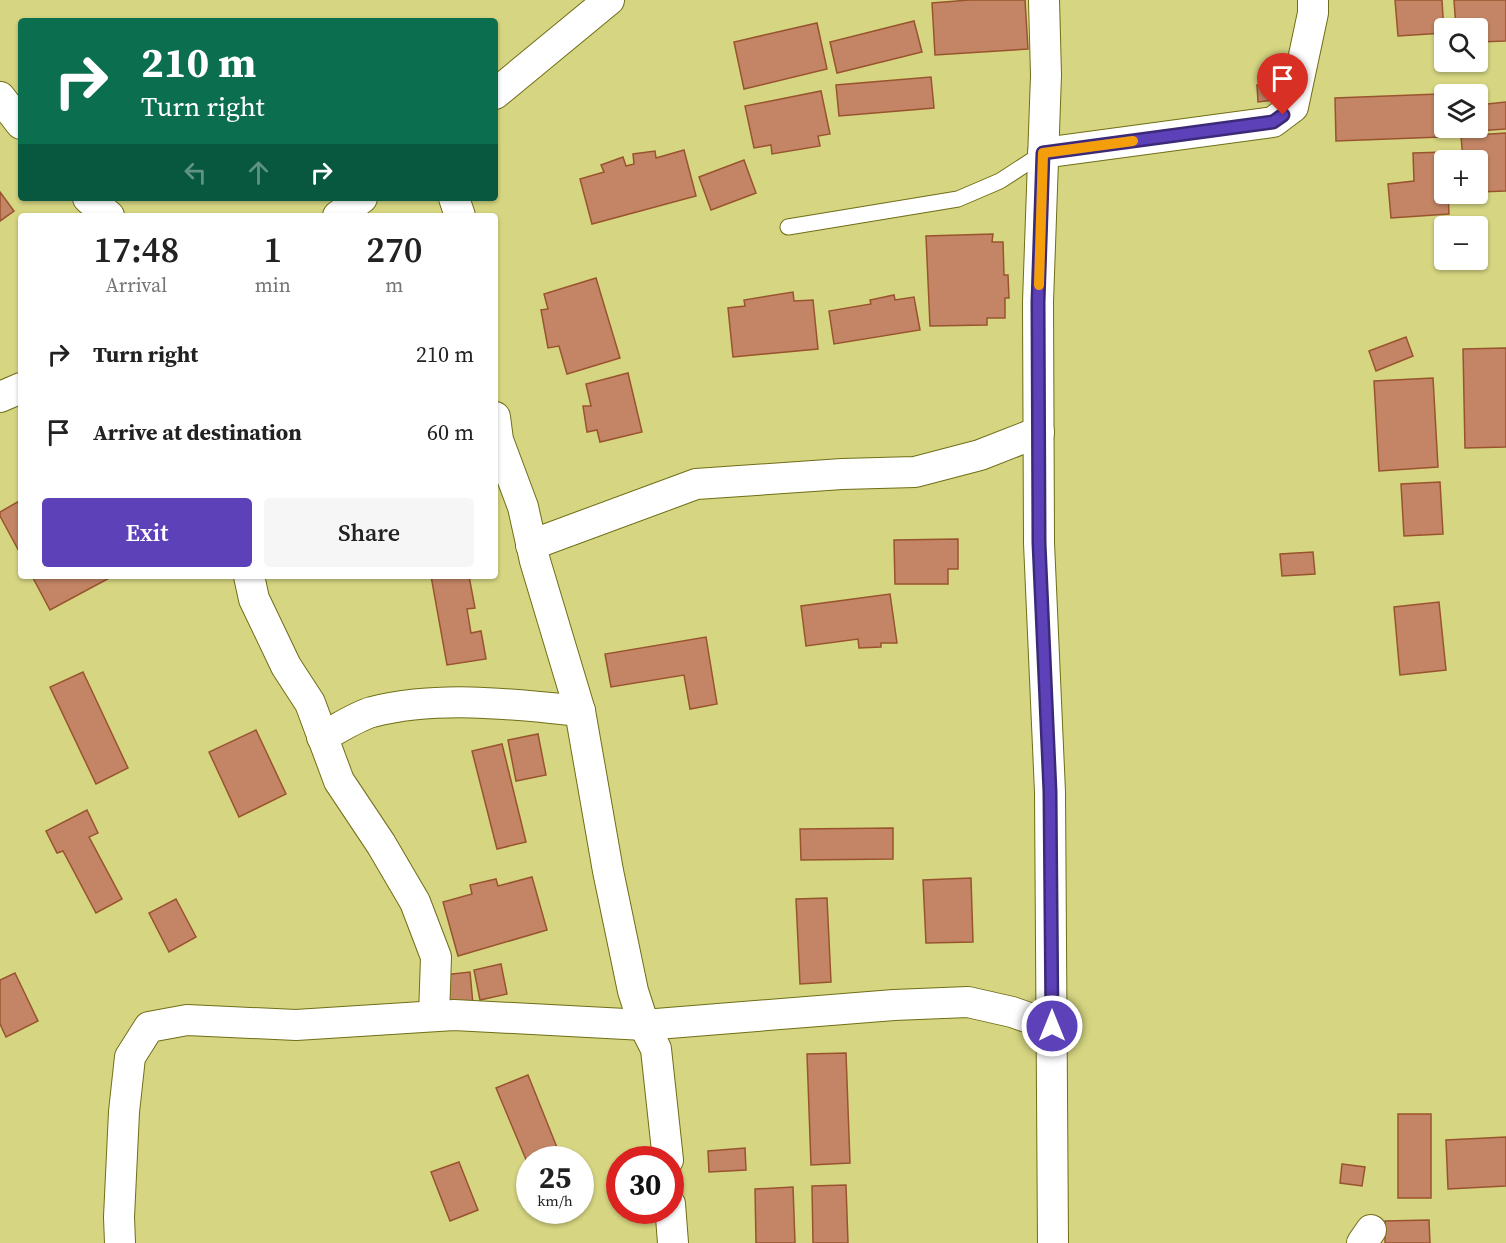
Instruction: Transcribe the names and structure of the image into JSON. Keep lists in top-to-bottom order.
{
  "page": {
    "map_buttons": ["+", "−"],
    "turn": ["210 m", "Turn right"],
    "eta": [
      "17:48",
      "Arrival",
      "1",
      "min",
      "270",
      "m"
    ],
    "list": [
      {
        "name": "Turn right",
        "value": "210 m"
      },
      {
        "name": "Arrive at destination",
        "value": "60 m"
      }
    ],
    "buttons": ["Exit", "Share"],
    "speed": "25 km/h",
    "limit": "30"
  }
}
